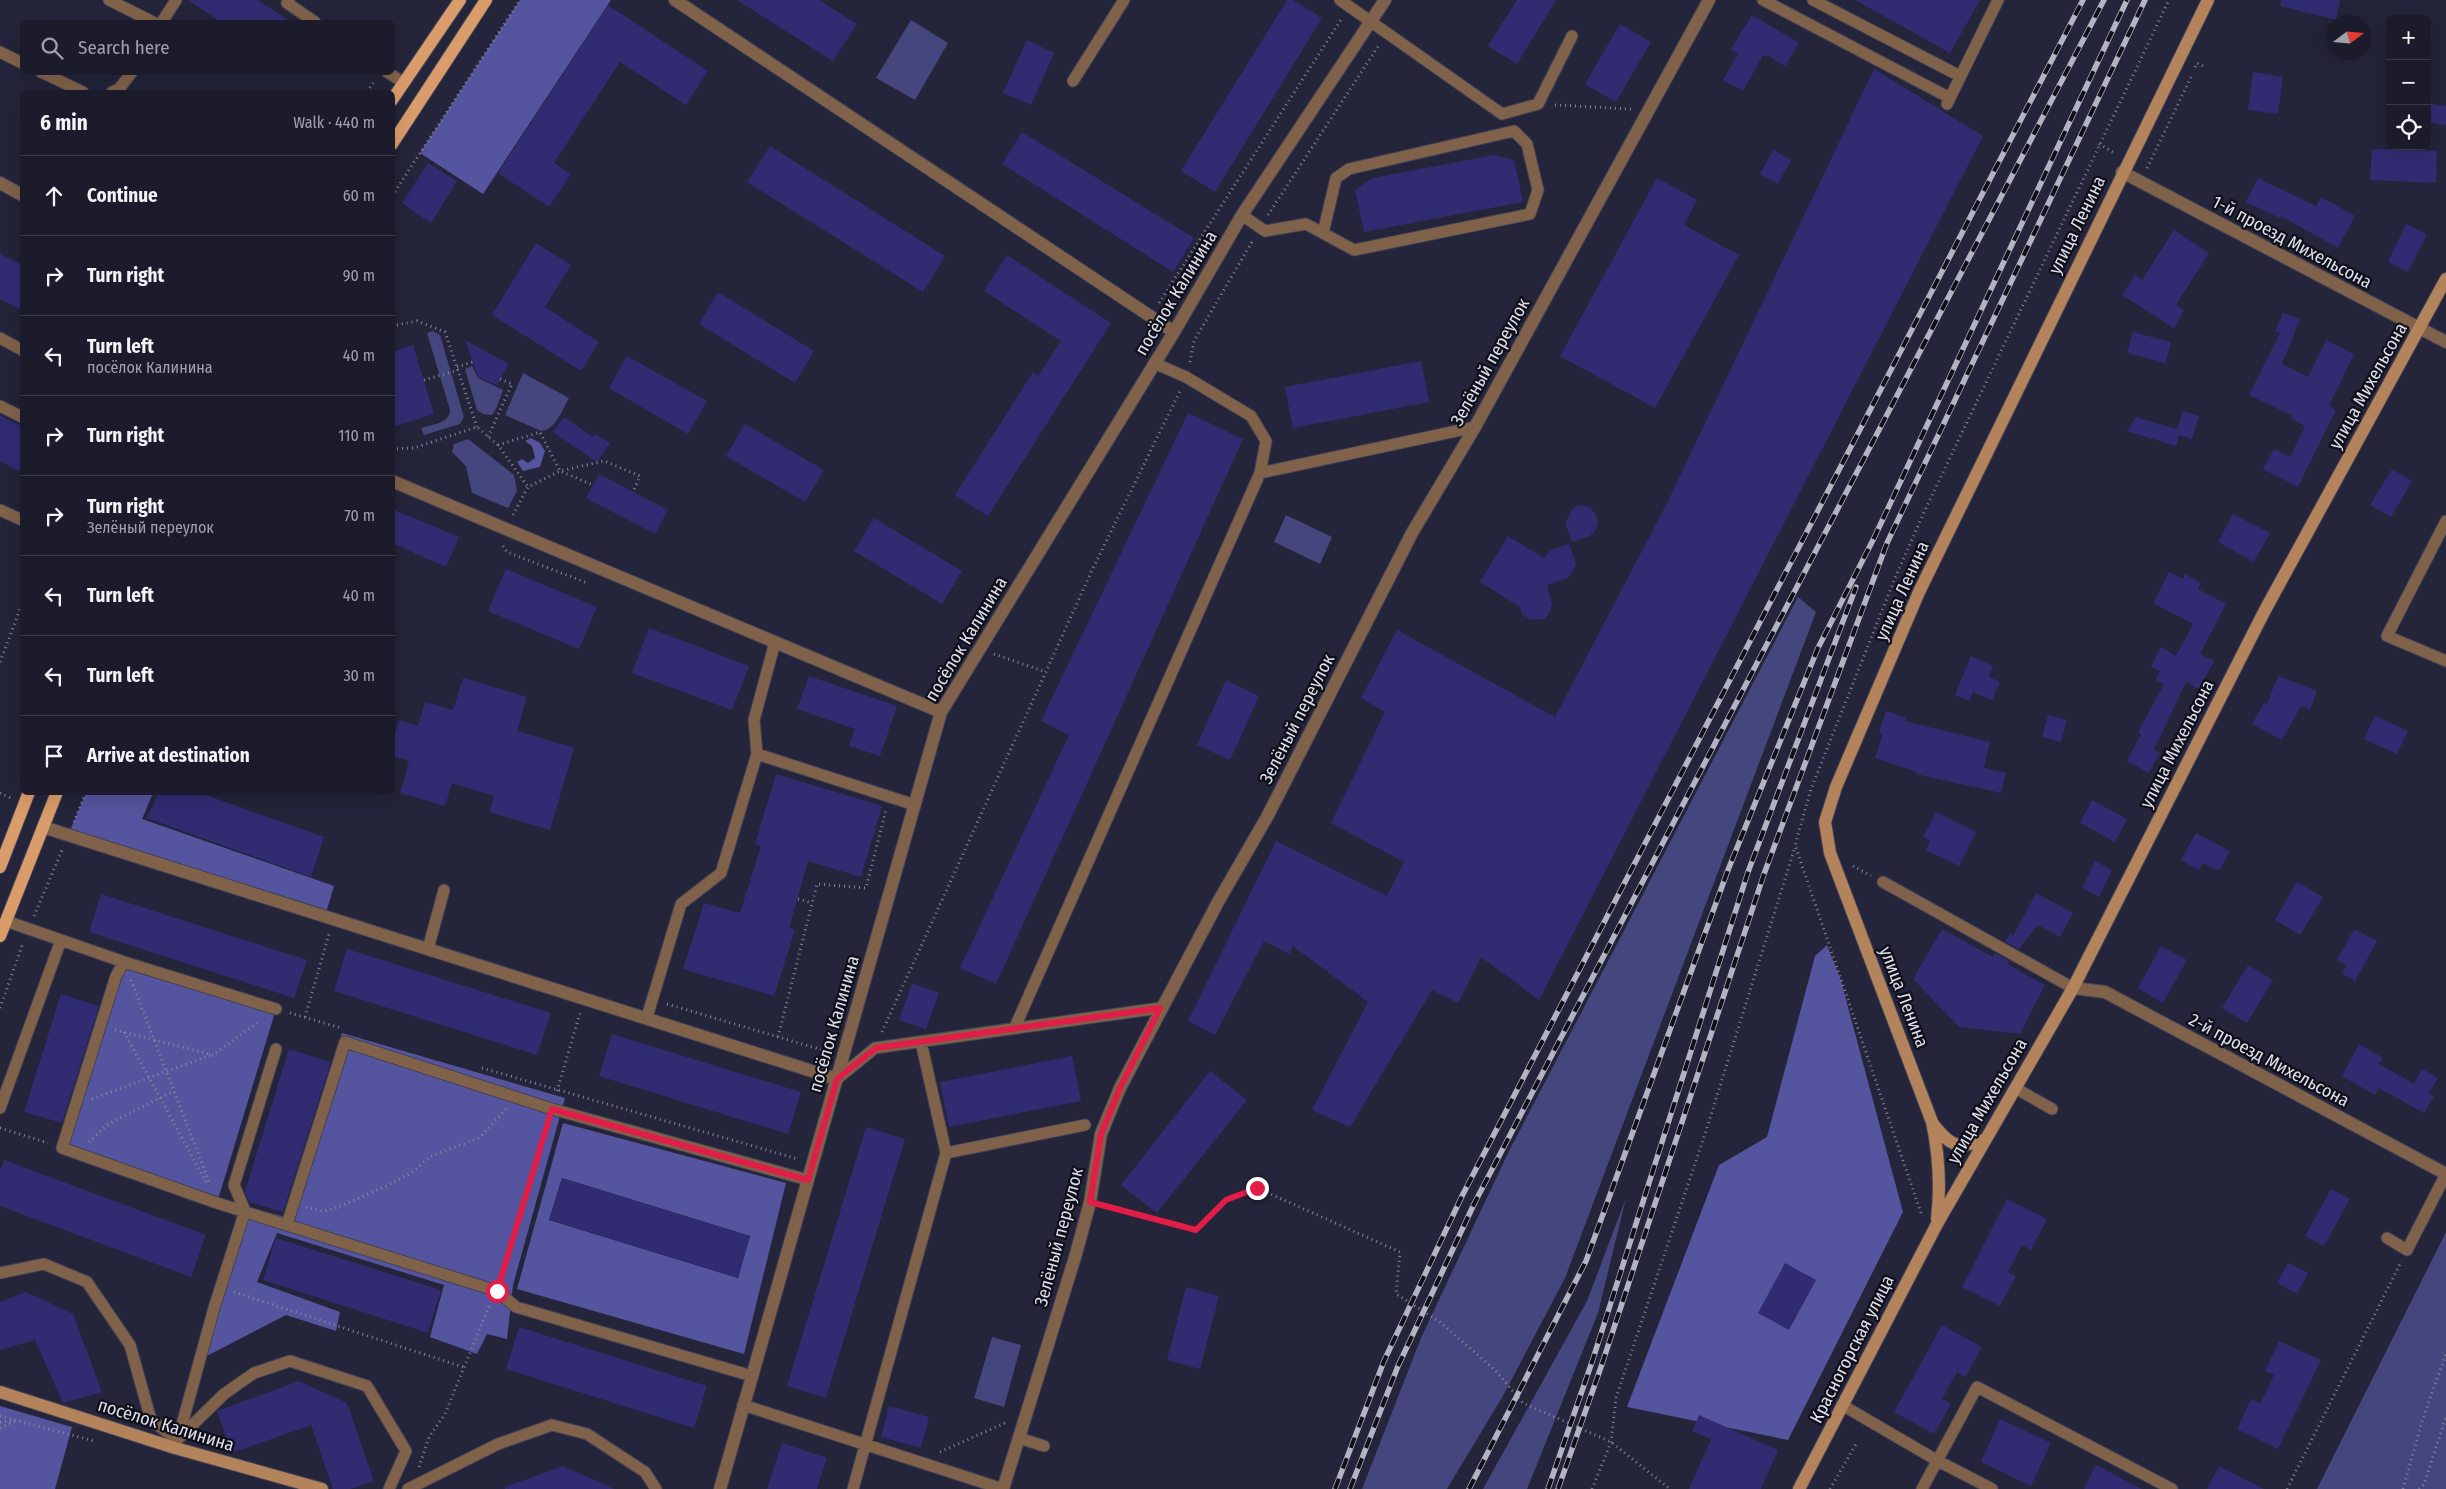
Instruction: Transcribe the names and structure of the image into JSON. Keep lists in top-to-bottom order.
{
  "streets": {
    "street": [
      "улица Ленина",
      "1-й проезд Михельсона",
      "посёлок Калинина",
      "Зелёный переулок",
      "улица Михельсона",
      "2-й проезд Михельсона",
      "Красногорская улица"
    ]
  },
  "crossings": [
    ["улица Ленина", "1-й проезд Михельсона"],
    ["улица Ленина", "улица Михельсона"],
    ["улица Ленина", "Красногорская улица"],
    ["1-й проезд Михельсона", "улица Михельсона"],
    ["улица Михельсона", "2-й проезд Михельсона"],
    ["улица Михельсона", "Красногорская улица"]
  ],
  "north": "right",
  "page": {
    "map_buttons": ["+", "−"],
    "search": "Search here",
    "heading": ["6 min", "Walk · 440 m"],
    "list": [
      ["Continue", "60 m"],
      ["Turn right", "90 m"],
      ["Turn left", "посёлок Калинина", "40 m"],
      ["Turn right", "110 m"],
      ["Turn right", "Зелёный переулок", "70 m"],
      ["Turn left", "40 m"],
      ["Turn left", "30 m"],
      "Arrive at destination"
    ]
  }
}
